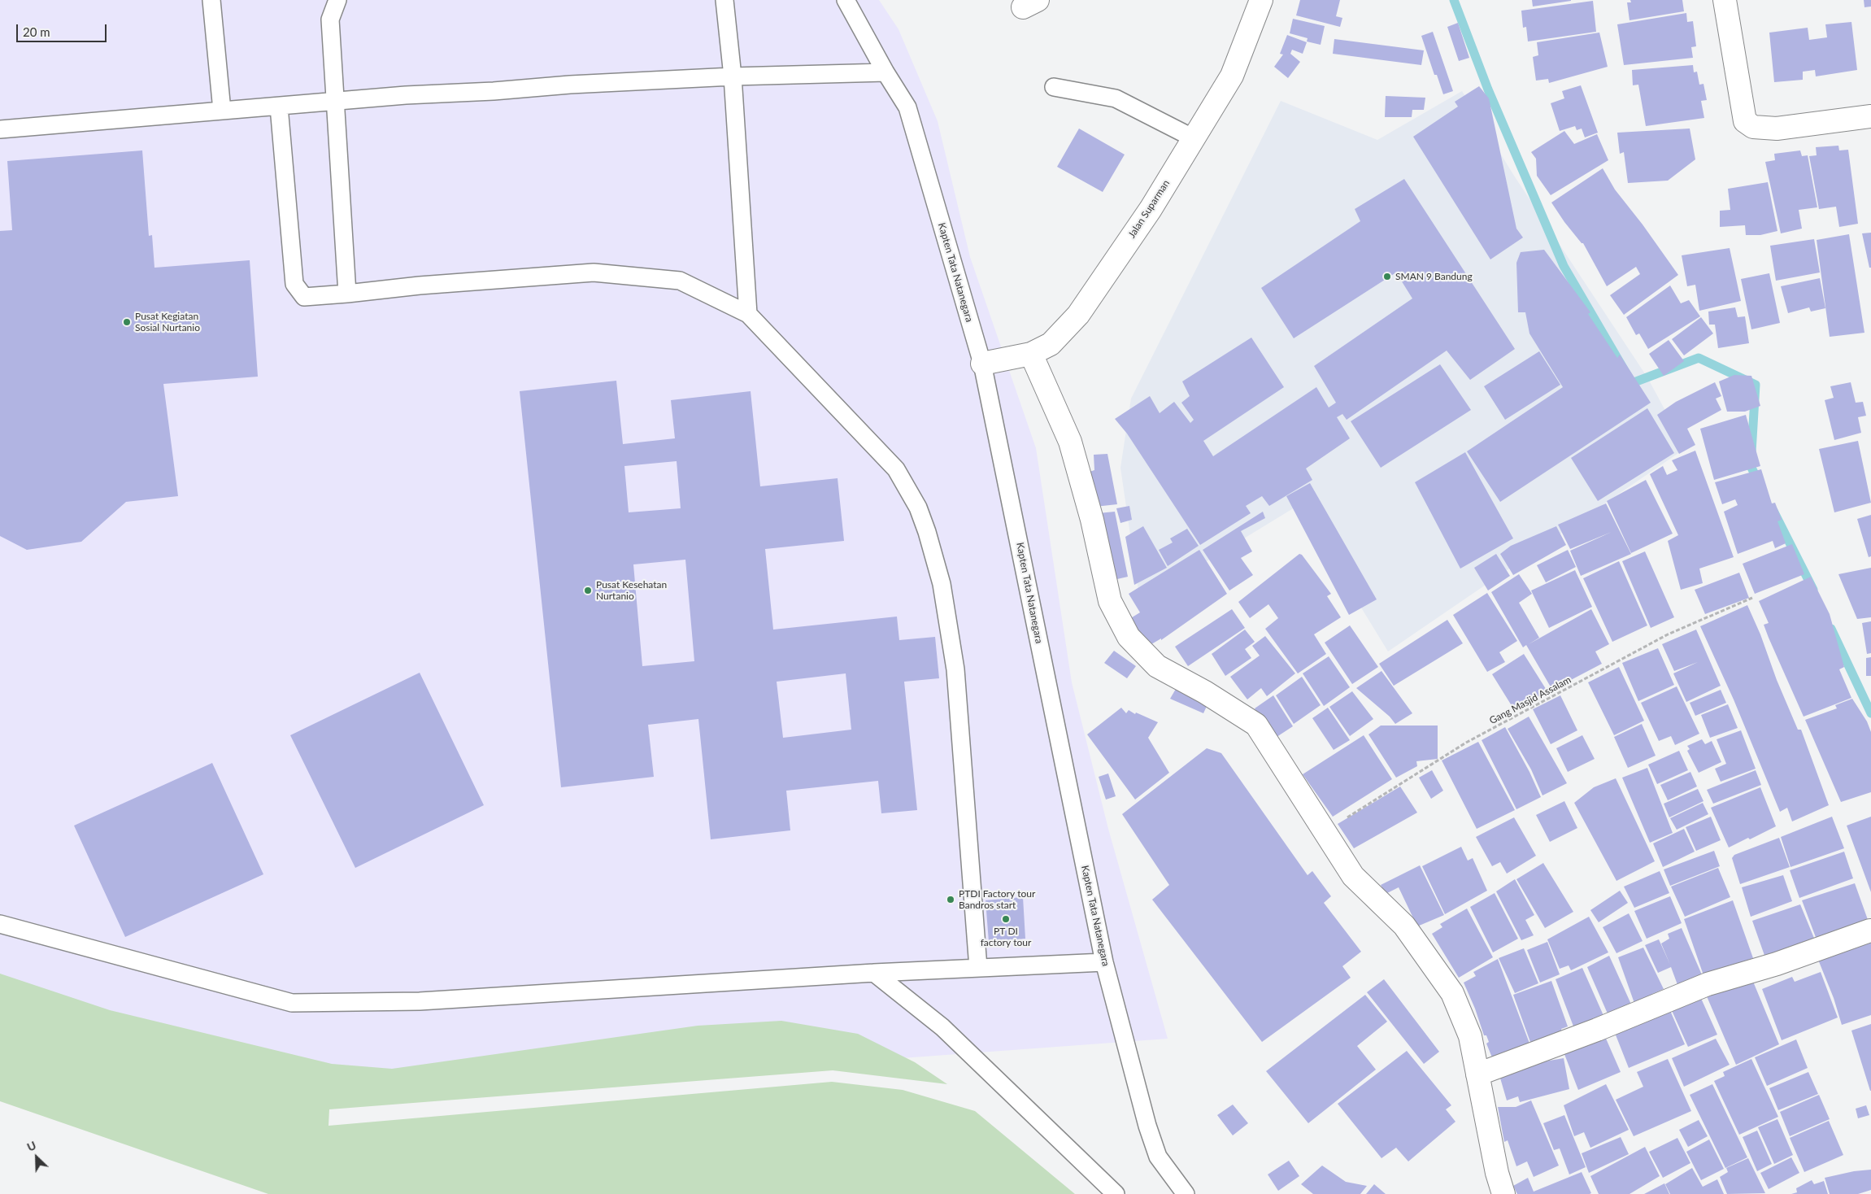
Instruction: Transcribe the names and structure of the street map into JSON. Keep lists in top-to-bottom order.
{
  "streets": {
    "street": ["Jalan Suparman"],
    "lane": ["Kapten Tata Natanegara"],
    "path": ["Gang Masjid Assalam"]
  },
  "crossings": [
    ["Jalan Suparman", "Kapten Tata Natanegara"]
  ],
  "places": [
    "SMAN 9 Bandung",
    "Pusat Kegiatan Sosial Nurtanio",
    "Pusat Kesehatan Nurtanio",
    "PTDI Factory tour Bandros start",
    "PT DI factory tour"
  ],
  "scale_bar": "20 m",
  "north": "top left"
}
